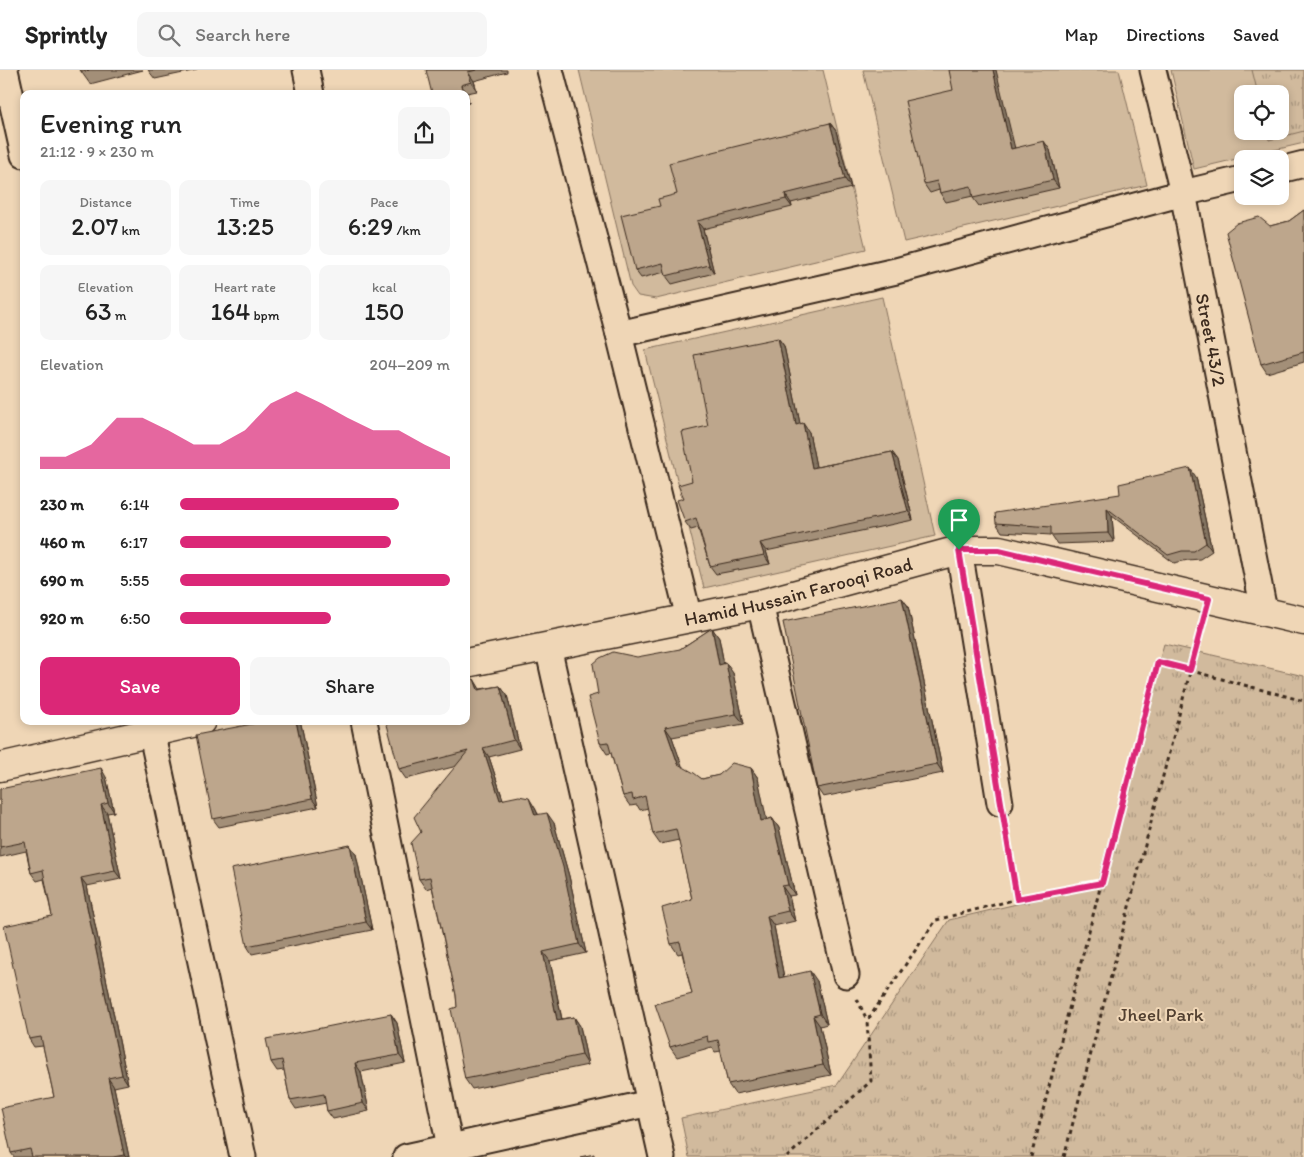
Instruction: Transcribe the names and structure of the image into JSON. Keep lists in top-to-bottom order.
{
  "streets": {
    "street": ["Street 43/2", "Hamid Hussain Farooqi Road"]
  },
  "crossings": [
    ["Street 43/2", "Hamid Hussain Farooqi Road"]
  ],
  "parks": ["Jheel Park"],
  "page": {
    "header": "Sprintly",
    "search": "Search here",
    "nav": ["Map", "Directions", "Saved"],
    "heading": ["Evening run", "21:12 · 9 × 230 m"],
    "stats": [
      ["Distance", "2.07 km"],
      ["Time", "13:25"],
      ["Pace", "6:29 /km"],
      ["Elevation", "63 m"],
      ["Heart rate", "164 bpm"],
      ["kcal", "150"]
    ],
    "chart": ["Elevation", "204–209 m"],
    "list": [
      {
        "name": "230 m",
        "note": "6:14"
      },
      {
        "name": "460 m",
        "note": "6:17"
      },
      {
        "name": "690 m",
        "note": "5:55"
      },
      {
        "name": "920 m",
        "note": "6:50"
      }
    ],
    "buttons": ["Save", "Share"]
  }
}
